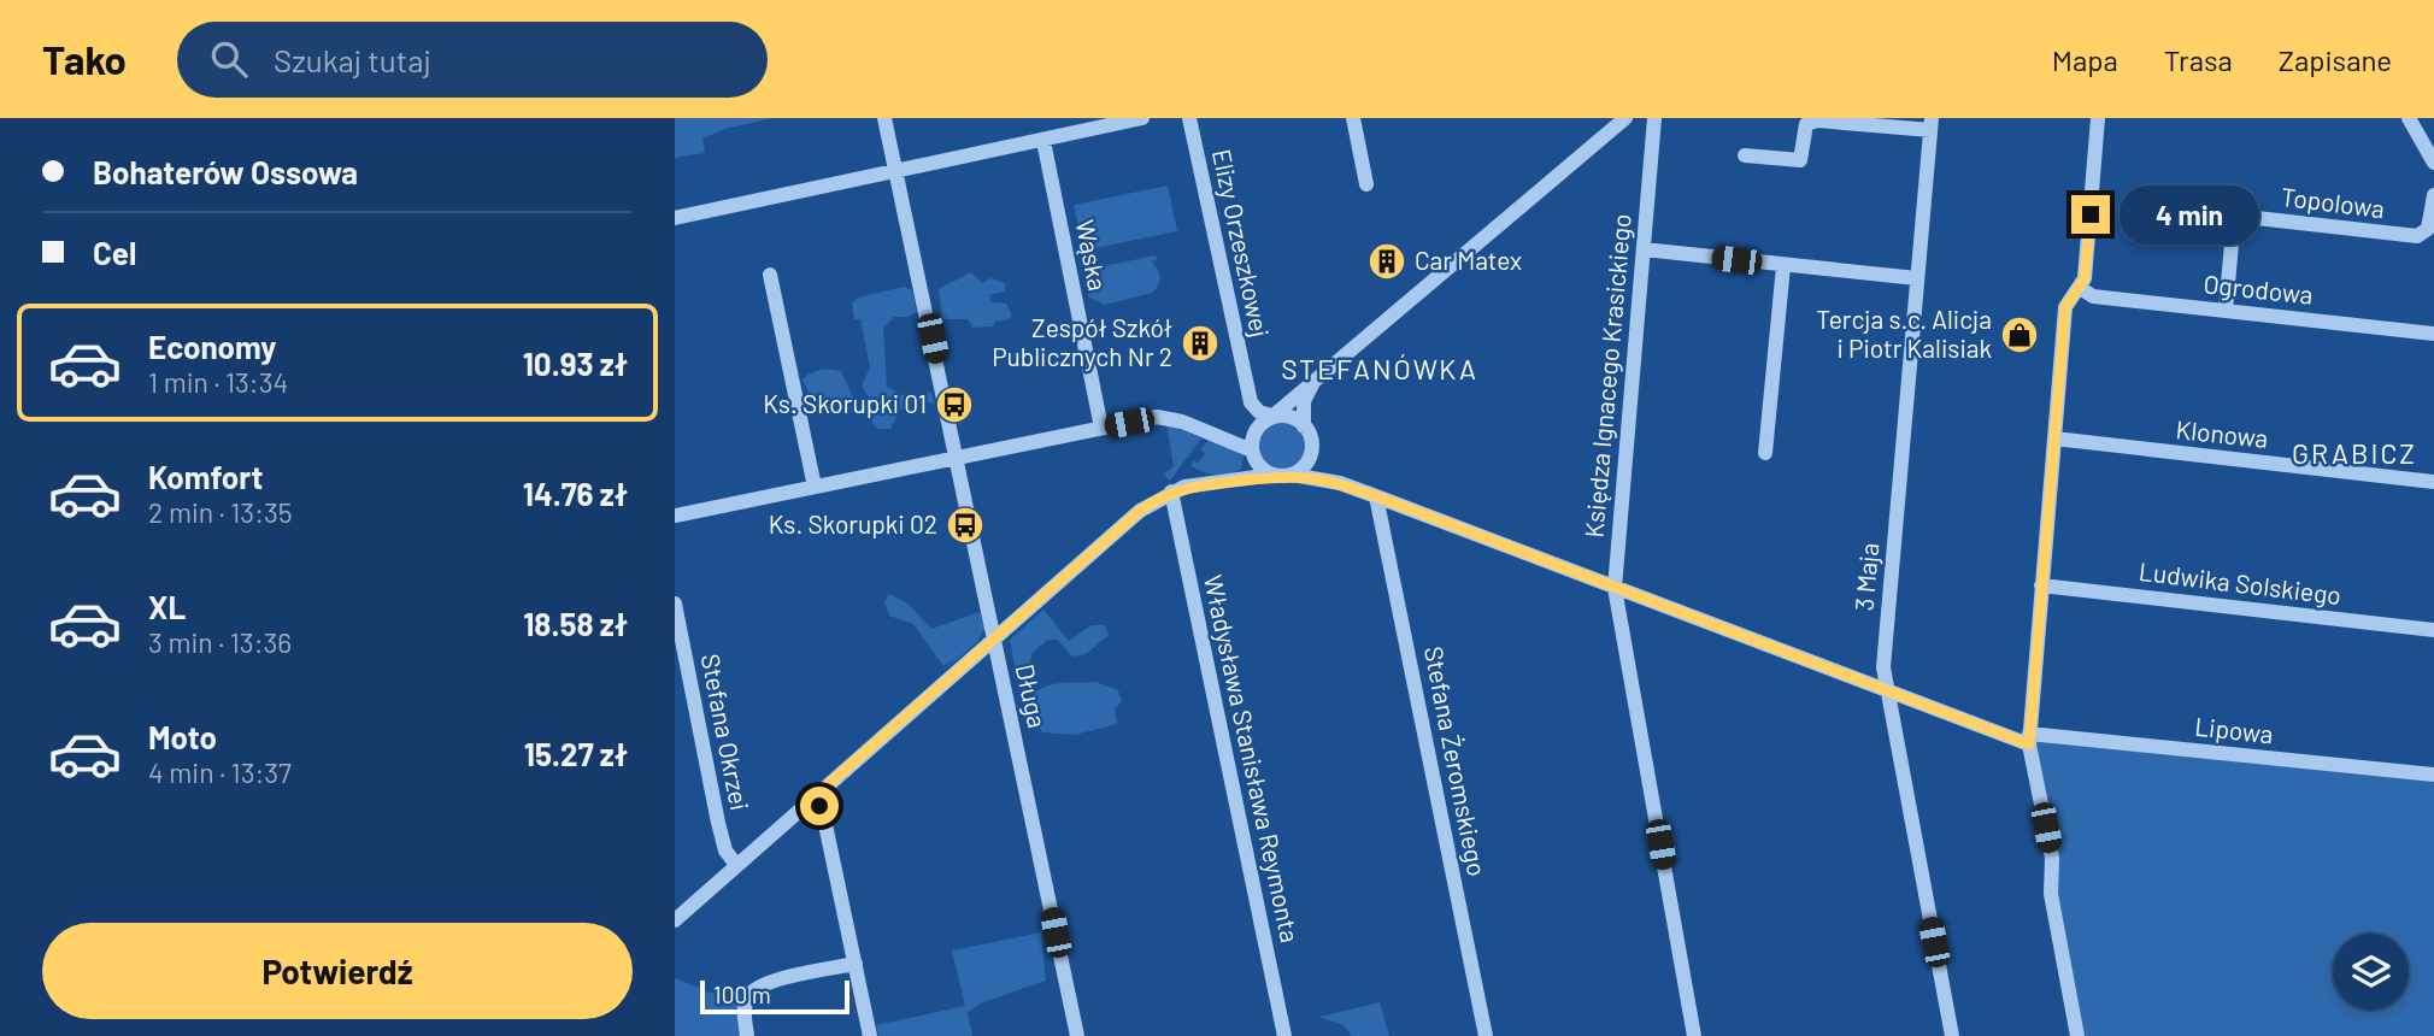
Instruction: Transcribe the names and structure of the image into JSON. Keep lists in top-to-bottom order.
{
  "streets": {
    "street": [
      "Topolowa",
      "Elizy Orzeszkowej",
      "Wąska",
      "Ogrodowa",
      "Księdza Ignacego Krasickiego",
      "Klonowa",
      "3 Maja",
      "Ludwika Solskiego",
      "Długa",
      "Lipowa",
      "Stefana Okrzei",
      "Władysława Stanisława Reymonta",
      "Stefana Żeromskiego"
    ]
  },
  "crossings": [
    ["Topolowa", "Ogrodowa"],
    ["Elizy Orzeszkowej", "Lipowa"],
    ["Księdza Ignacego Krasickiego", "Lipowa"],
    ["3 Maja", "Lipowa"],
    ["Lipowa", "Stefana Żeromskiego"]
  ],
  "districts": ["STEFANÓWKA", "GRABICZ"],
  "places": {
    "building": ["Car Matex", "Zespół Szkół Publicznych Nr 2"],
    "shop": ["Tercja s.c. Alicja i Piotr Kalisiak"],
    "bus stop": ["Ks. Skorupki 01", "Ks. Skorupki 02"]
  },
  "scale_bar": "100 m",
  "page": {
    "header": "Tako",
    "search": "Szukaj tutaj",
    "nav": ["Mapa", "Trasa", "Zapisane"],
    "banner": ["Bohaterów Ossowa", "Cel"],
    "bubble": "4 min",
    "list": [
      {
        "name": "Economy",
        "note": "1 min · 13:34",
        "value": "10.93 zł"
      },
      {
        "name": "Komfort",
        "note": "2 min · 13:35",
        "value": "14.76 zł"
      },
      {
        "name": "XL",
        "note": "3 min · 13:36",
        "value": "18.58 zł"
      },
      {
        "name": "Moto",
        "note": "4 min · 13:37",
        "value": "15.27 zł"
      }
    ],
    "buttons": "Potwierdź",
    "scale": "100 m"
  }
}
